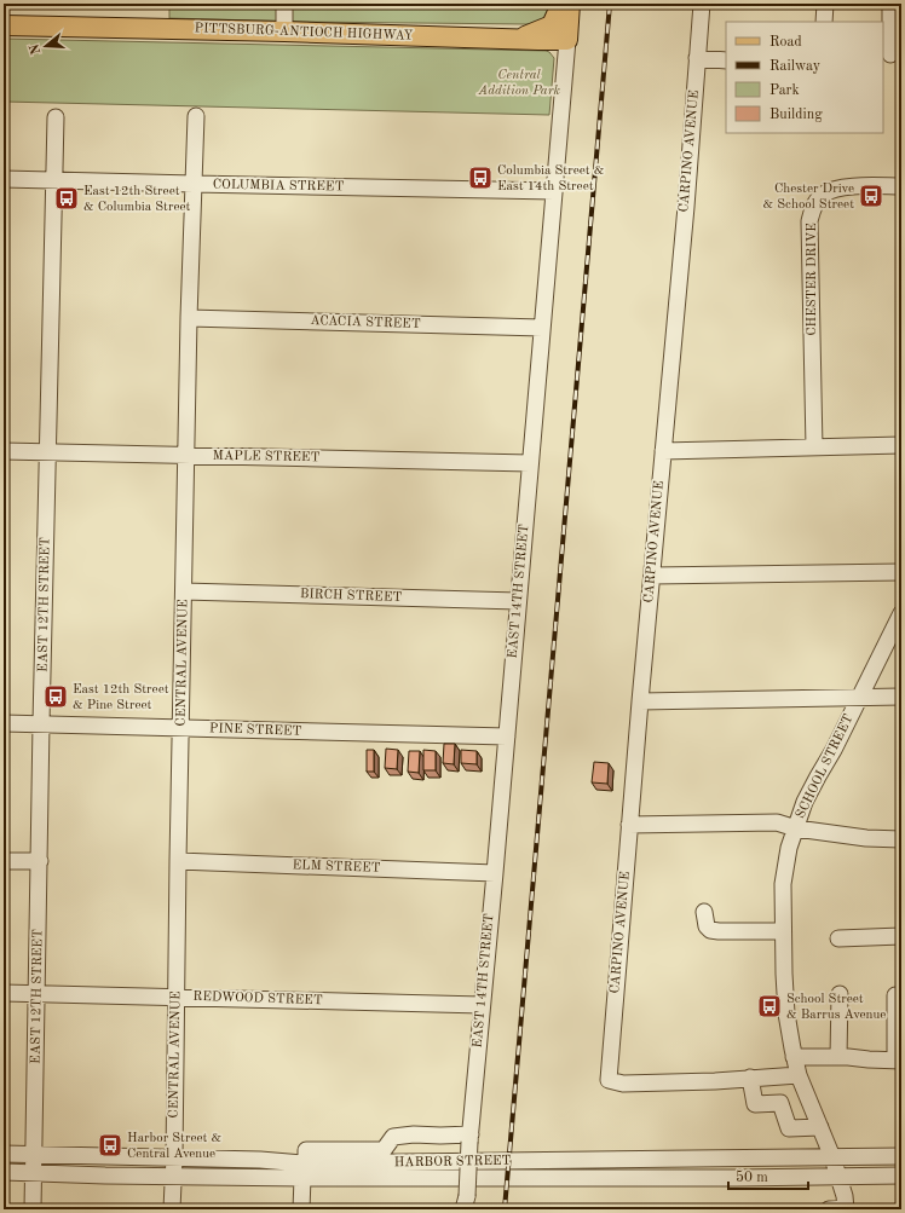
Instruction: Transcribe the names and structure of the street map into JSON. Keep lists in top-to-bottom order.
{
  "streets": {
    "main road": ["PITTSBURG-ANTIOCH HIGHWAY"],
    "street": [
      "CARPINO AVENUE",
      "COLUMBIA STREET",
      "CHESTER DRIVE",
      "ACACIA STREET",
      "MAPLE STREET",
      "EAST 14TH STREET",
      "BIRCH STREET",
      "EAST 12TH STREET",
      "CENTRAL AVENUE",
      "PINE STREET",
      "SCHOOL STREET",
      "ELM STREET",
      "REDWOOD STREET",
      "HARBOR STREET"
    ]
  },
  "crossings": [
    ["PITTSBURG-ANTIOCH HIGHWAY", "EAST 14TH STREET"],
    ["COLUMBIA STREET", "EAST 14TH STREET"],
    ["COLUMBIA STREET", "EAST 12TH STREET"],
    ["COLUMBIA STREET", "CENTRAL AVENUE"],
    ["ACACIA STREET", "EAST 14TH STREET"],
    ["ACACIA STREET", "CENTRAL AVENUE"],
    ["MAPLE STREET", "EAST 14TH STREET"],
    ["MAPLE STREET", "EAST 12TH STREET"],
    ["MAPLE STREET", "CENTRAL AVENUE"],
    ["EAST 14TH STREET", "BIRCH STREET"],
    ["EAST 14TH STREET", "PINE STREET"],
    ["EAST 14TH STREET", "ELM STREET"],
    ["EAST 14TH STREET", "REDWOOD STREET"],
    ["BIRCH STREET", "CENTRAL AVENUE"],
    ["EAST 12TH STREET", "PINE STREET"],
    ["EAST 12TH STREET", "REDWOOD STREET"],
    ["EAST 12TH STREET", "HARBOR STREET"],
    ["CENTRAL AVENUE", "PINE STREET"],
    ["CENTRAL AVENUE", "ELM STREET"],
    ["CENTRAL AVENUE", "REDWOOD STREET"],
    ["CENTRAL AVENUE", "HARBOR STREET"],
    ["SCHOOL STREET", "HARBOR STREET"]
  ],
  "parks": ["Central Addition Park"],
  "places": {
    "bus stop": [
      "Columbia Street & East 14th Street",
      "Chester Drive & School Street",
      "East 12th Street & Columbia Street",
      "East 12th Street & Pine Street",
      "School Street & Barrus Avenue",
      "Harbor Street & Central Avenue"
    ]
  },
  "legend": [
    "Road",
    "Railway",
    "Park",
    "Building"
  ],
  "scale_bar": "50 m",
  "north": "left"
}
